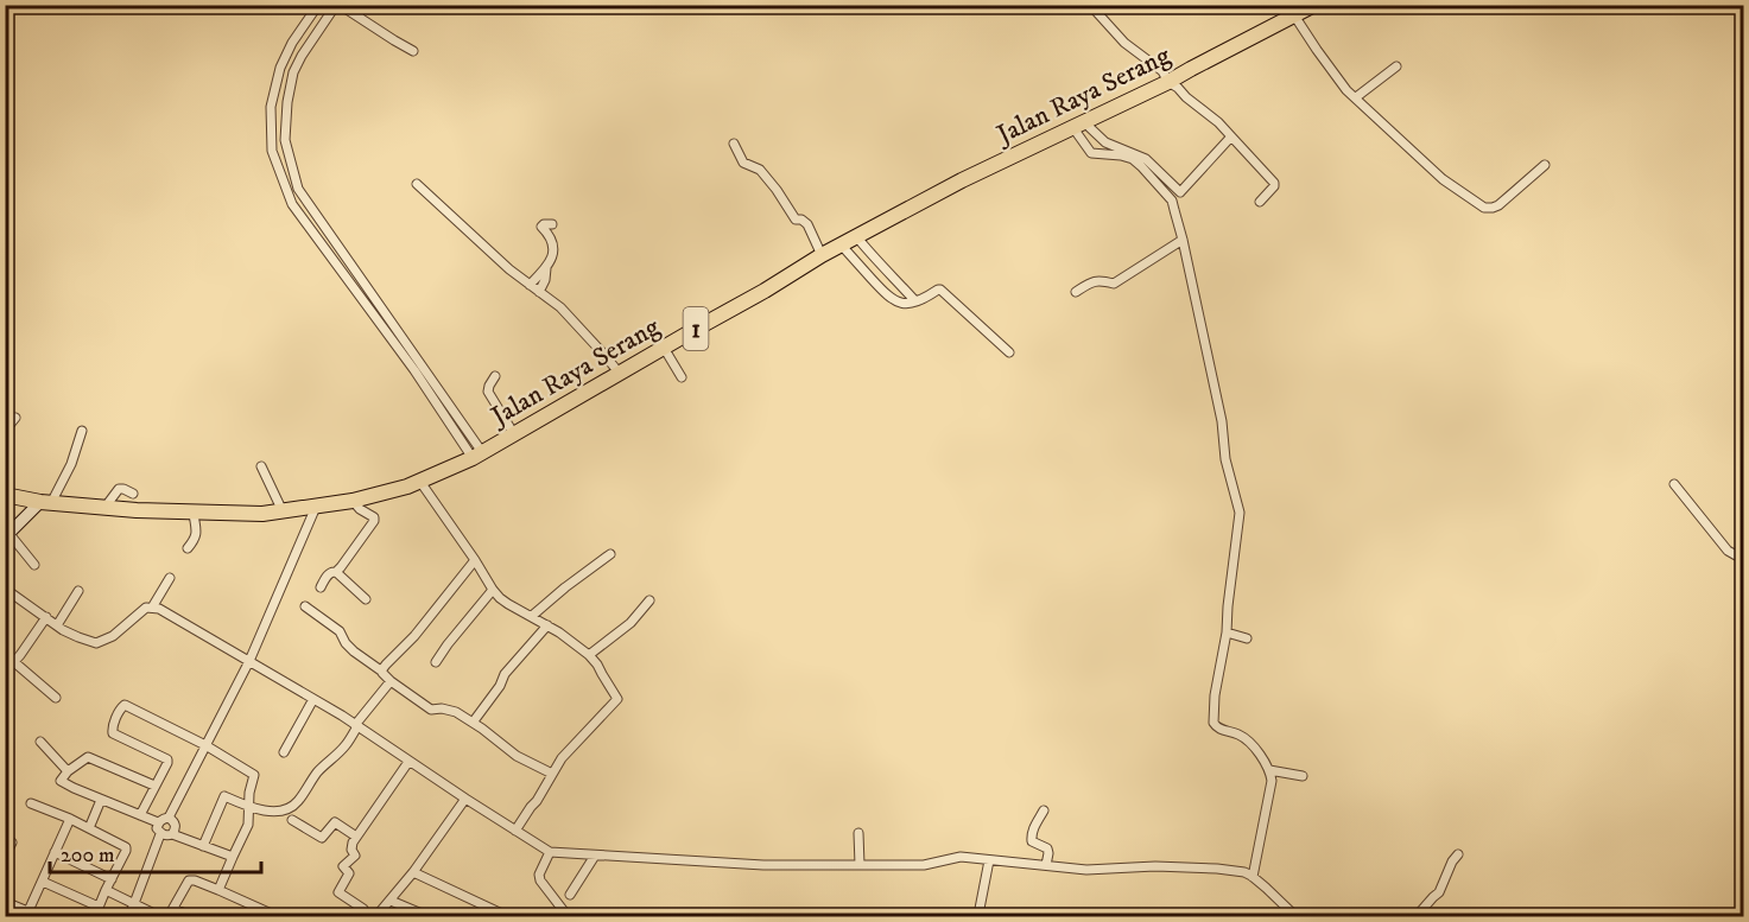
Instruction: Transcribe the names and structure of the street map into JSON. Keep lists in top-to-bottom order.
{
  "streets": {
    "highway": ["Jalan Raya Serang", "1"]
  },
  "scale_bar": "200 m"
}
